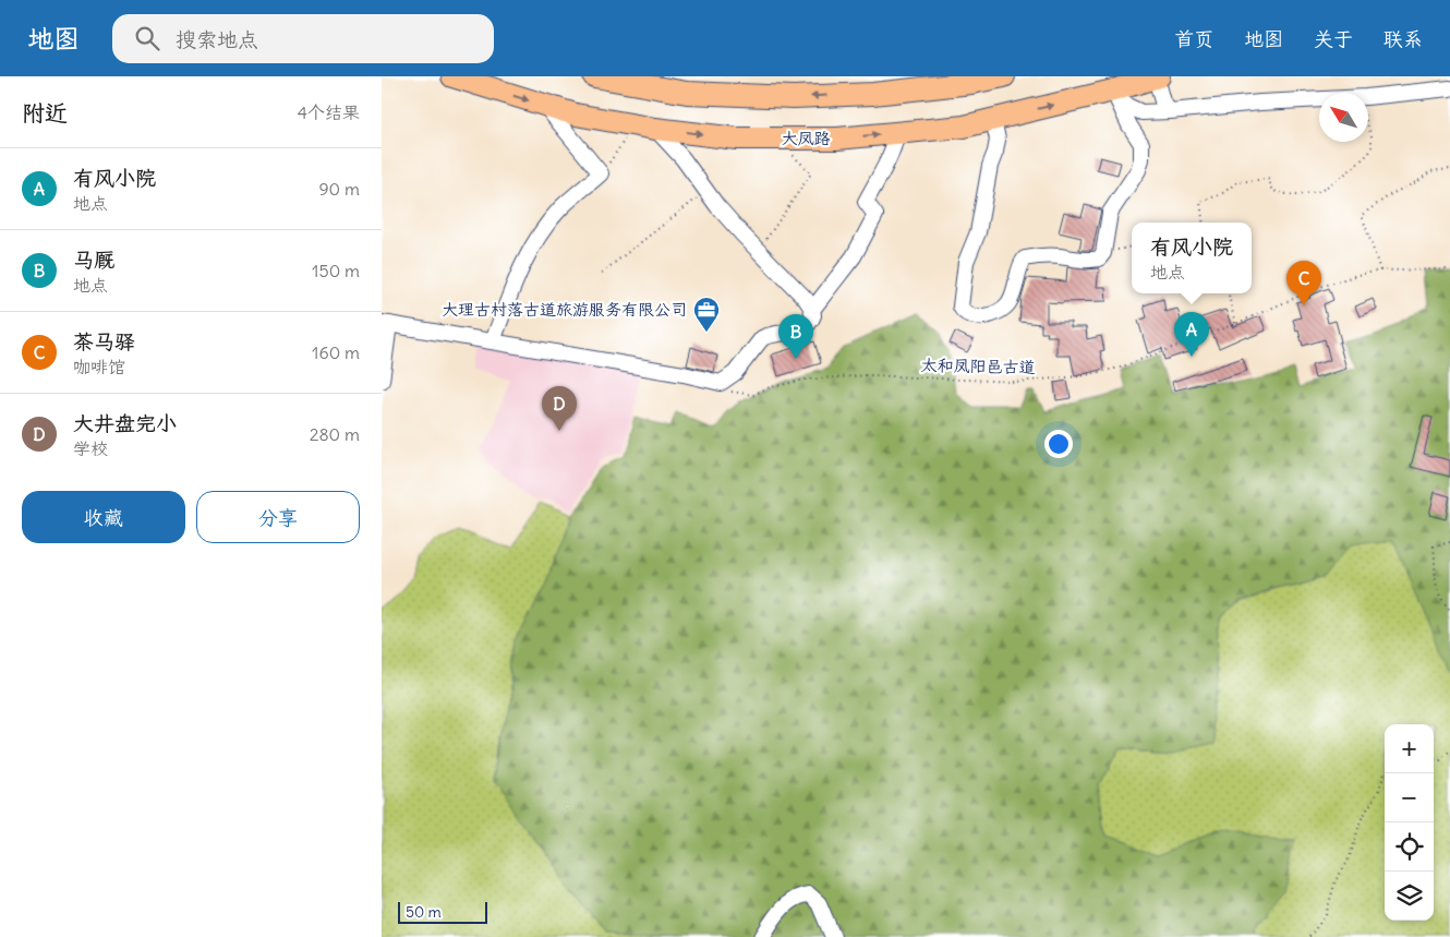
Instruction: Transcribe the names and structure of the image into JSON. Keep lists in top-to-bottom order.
{
  "streets": {
    "highway": ["大凤路"],
    "path": ["太和凤阳邑古道"]
  },
  "places": {
    "office": ["大理古村落古道旅游服务有限公司"]
  },
  "scale_bar": "50 m",
  "north": "top left",
  "page": {
    "header": "地图",
    "search": "搜索地点",
    "nav": [
      "首页",
      "地图",
      "关于",
      "联系"
    ],
    "heading": ["附近", "4个结果"],
    "list": [
      {
        "mark": "A",
        "name": "有风小院",
        "note": "地点",
        "value": "90 m"
      },
      {
        "mark": "B",
        "name": "马厩",
        "note": "地点",
        "value": "150 m"
      },
      {
        "mark": "C",
        "name": "茶马驿",
        "note": "咖啡馆",
        "value": "160 m"
      },
      {
        "mark": "D",
        "name": "大井盘完小",
        "note": "学校",
        "value": "280 m"
      }
    ],
    "popup": ["有风小院", "地点"],
    "pins": [
      "C",
      "A",
      "B",
      "D"
    ],
    "buttons": ["收藏", "分享"],
    "map_buttons": ["+", "−"],
    "scale": "50 m"
  }
}
